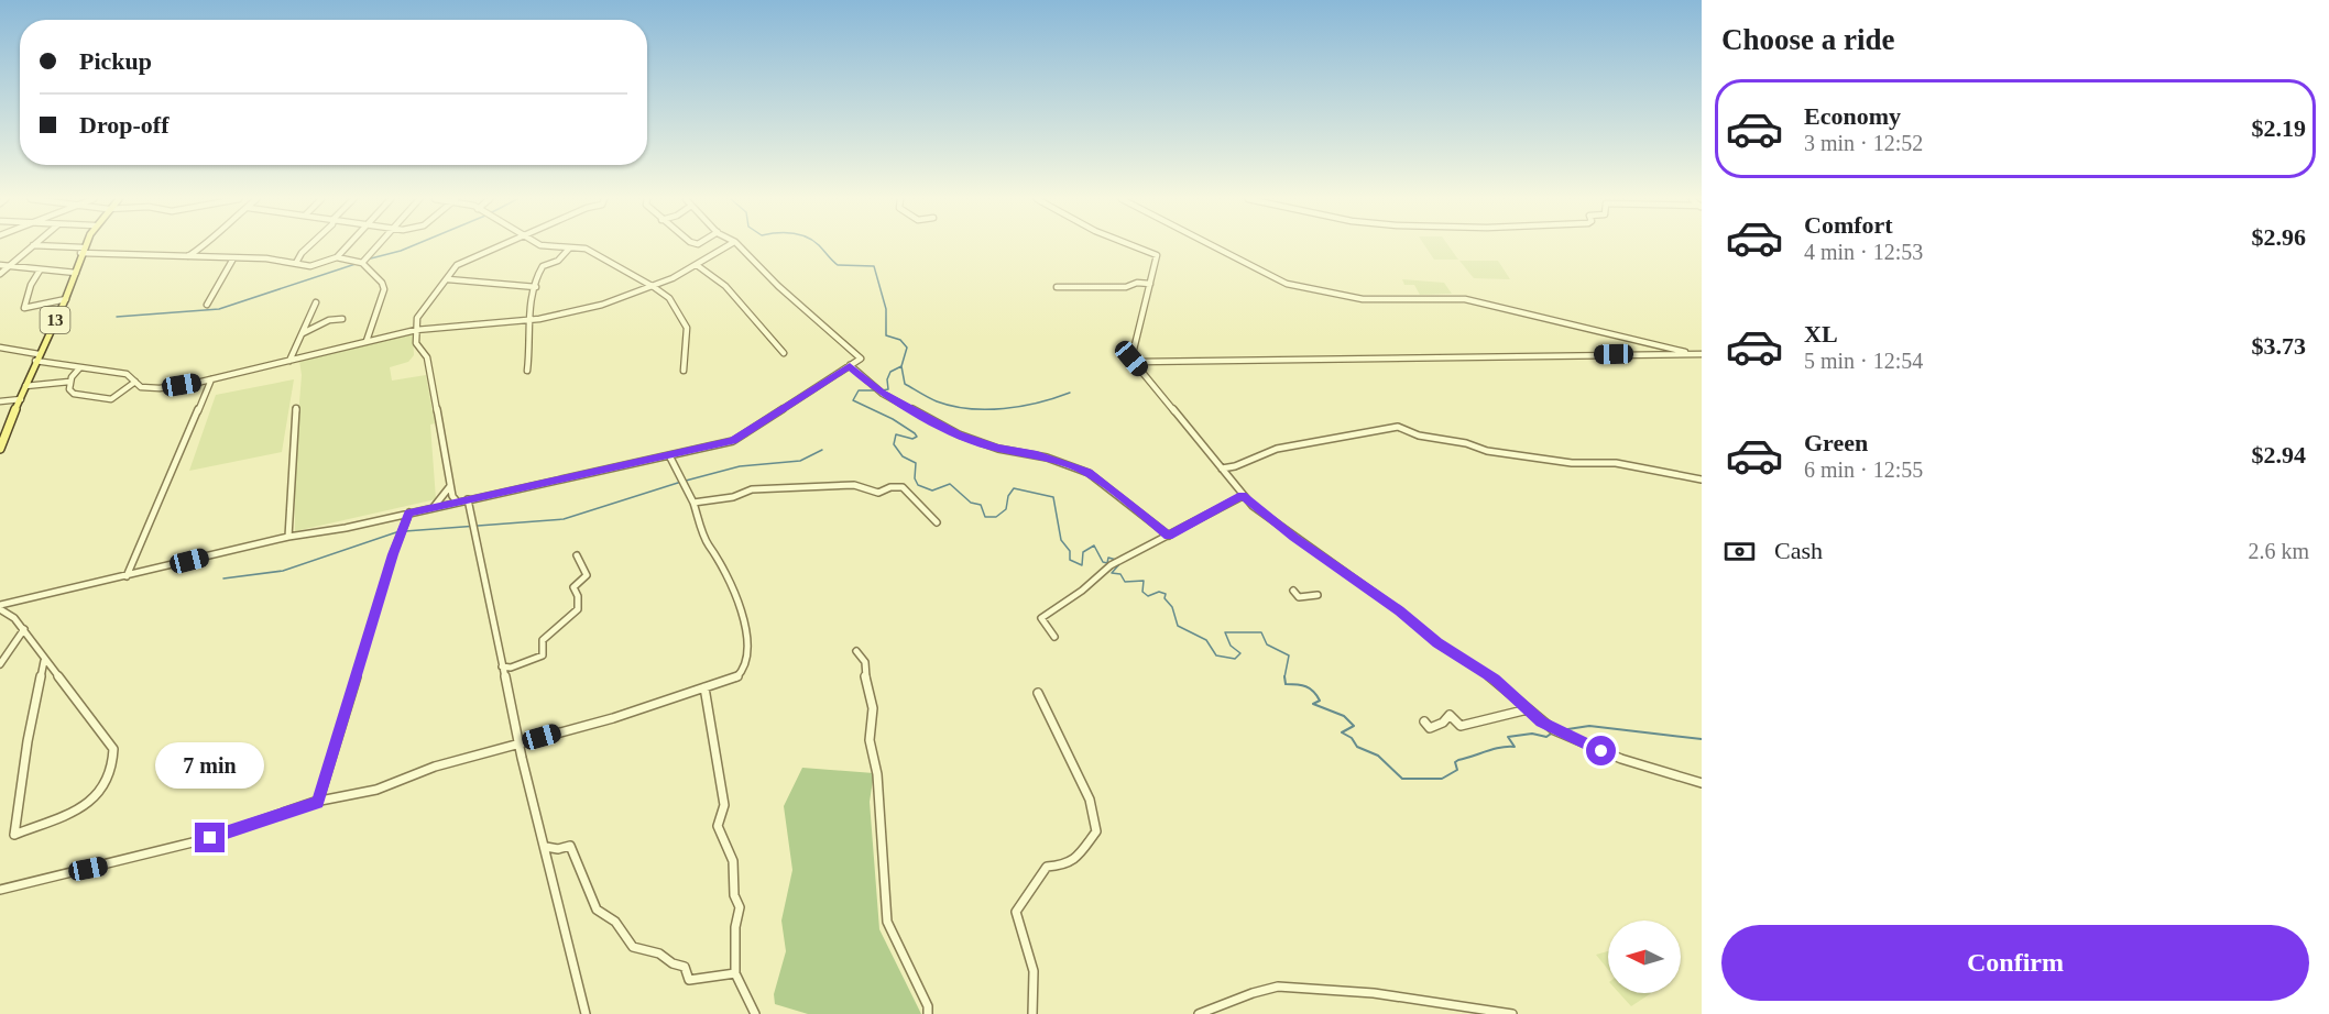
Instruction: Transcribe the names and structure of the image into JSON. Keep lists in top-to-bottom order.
{
  "streets": {
    "main road": ["13"]
  },
  "north": "left",
  "page": {
    "heading": "Choose a ride",
    "banner": ["Pickup", "Drop-off"],
    "list": [
      {
        "name": "Economy",
        "note": "3 min · 12:52",
        "value": "$2.19"
      },
      {
        "name": "Comfort",
        "note": "4 min · 12:53",
        "value": "$2.96"
      },
      {
        "name": "XL",
        "note": "5 min · 12:54",
        "value": "$3.73"
      },
      {
        "name": "Green",
        "note": "6 min · 12:55",
        "value": "$2.94"
      }
    ],
    "pay": ["Cash", "2.6 km"],
    "bubble": "7 min",
    "buttons": "Confirm"
  }
}
